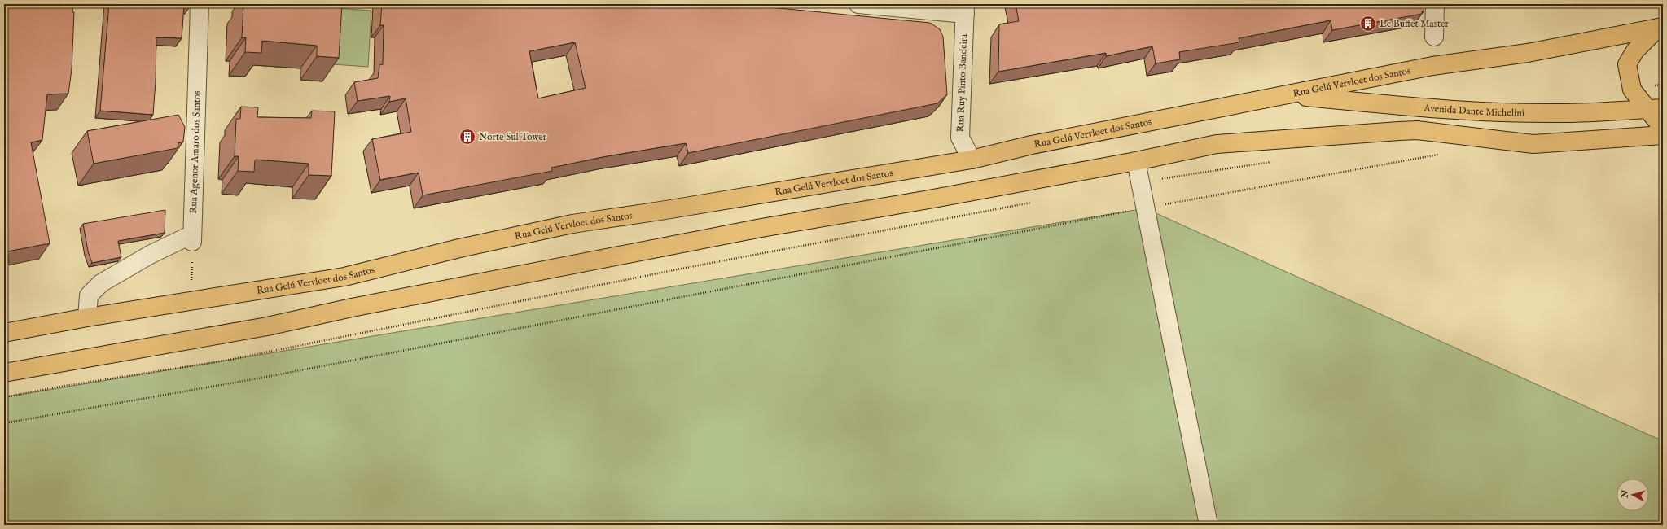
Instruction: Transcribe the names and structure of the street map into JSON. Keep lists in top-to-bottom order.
{
  "streets": {
    "main road": ["Rua Gelú Vervloet dos Santos", "Avenida Dante Michelini"],
    "street": ["Rua Ruy Pinto Bandeira", "Rua Agenor Amaro dos Santos"]
  },
  "crossings": [
    ["Rua Gelú Vervloet dos Santos", "Rua Ruy Pinto Bandeira"],
    ["Rua Gelú Vervloet dos Santos", "Avenida Dante Michelini"]
  ],
  "places": {
    "building": ["Le Buffet Master", "Norte Sul Tower"]
  },
  "north": "left"
}
